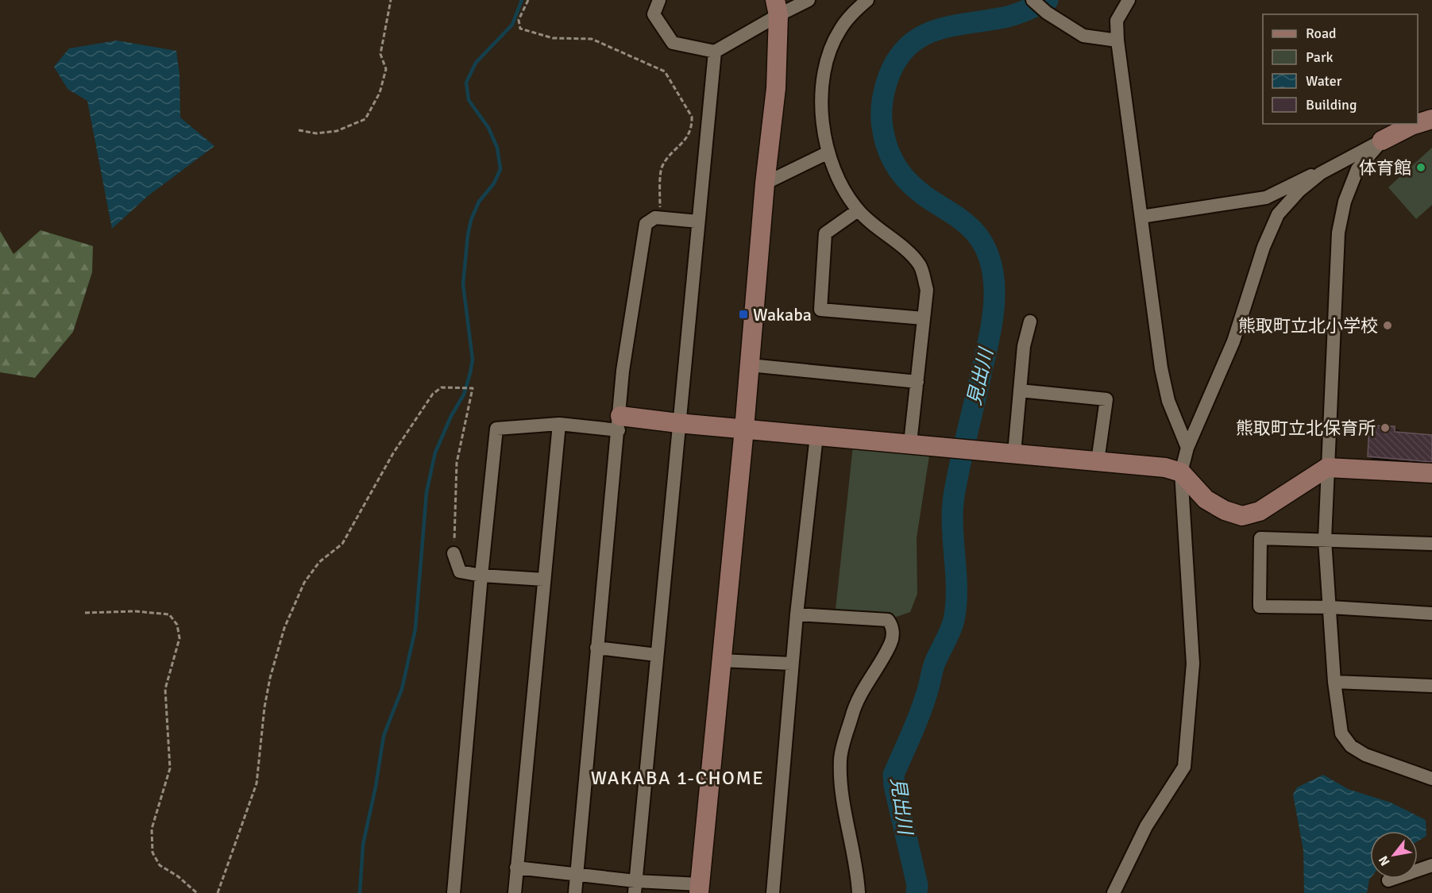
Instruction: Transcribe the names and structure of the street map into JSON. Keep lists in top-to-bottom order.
{
  "districts": ["WAKABA 1-CHOME"],
  "water": ["見出川"],
  "places": {
    "other": ["体育館", "熊取町立北小学校", "熊取町立北保育所"],
    "transit": ["Wakaba"]
  },
  "legend": [
    "Road",
    "Park",
    "Water",
    "Building"
  ],
  "north": "bottom left"
}
